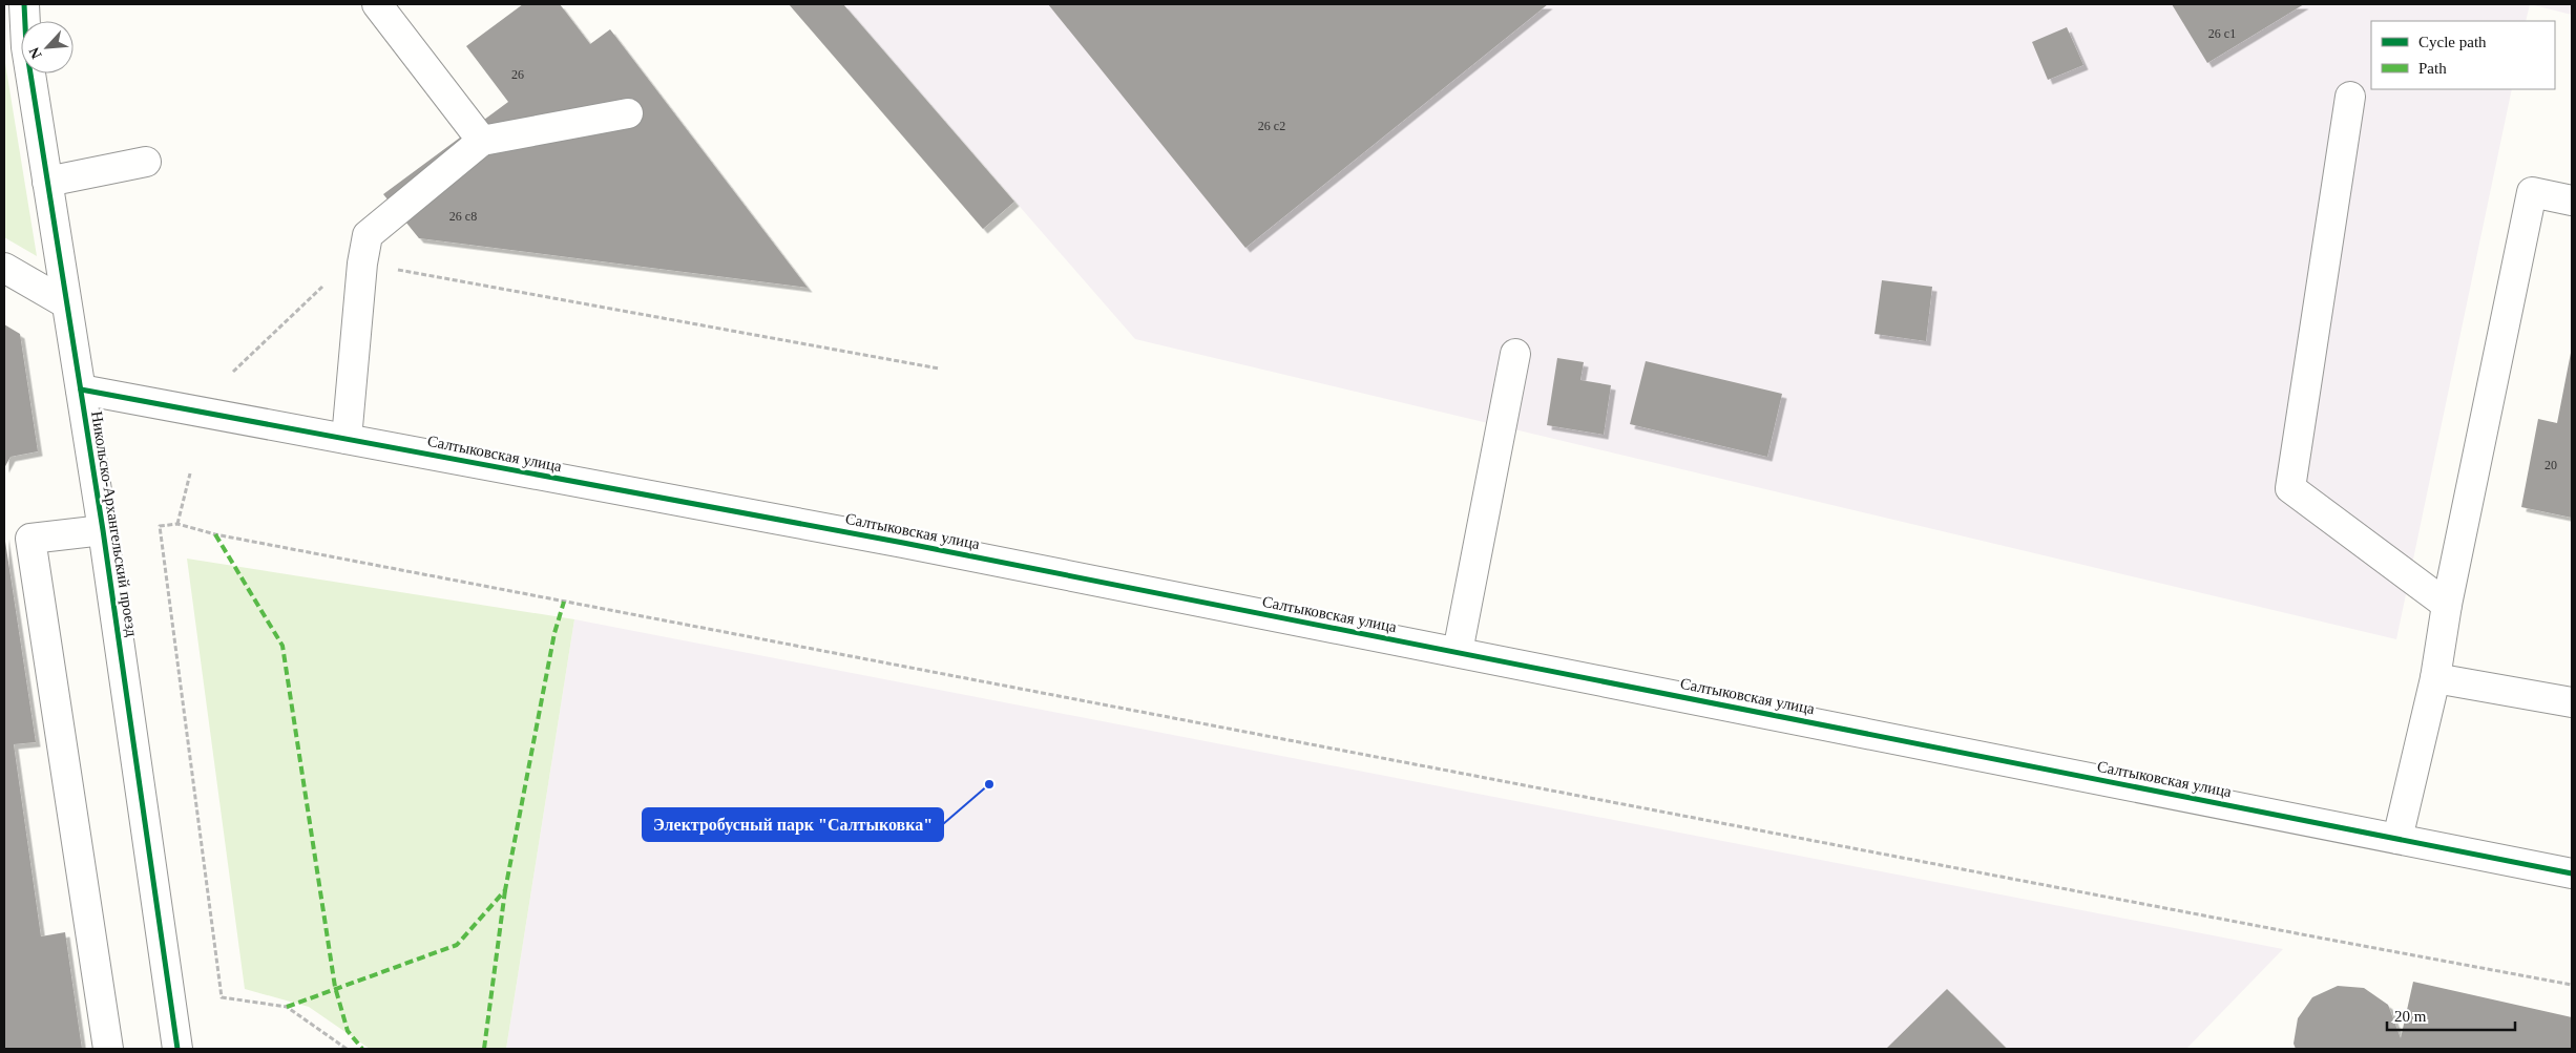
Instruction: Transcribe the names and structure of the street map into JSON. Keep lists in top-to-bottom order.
{
  "streets": {
    "street": ["Салтыковская улица", "Никольско-Архангельский проезд"]
  },
  "crossings": [
    ["Салтыковская улица", "Никольско-Архангельский проезд"]
  ],
  "places": ["Электробусный парк \"Салтыковка\""],
  "house_numbers": [
    "26 с1",
    "26",
    "26 с2",
    "26 с8",
    "20"
  ],
  "legend": ["Cycle path", "Path"],
  "scale_bar": "20 m",
  "north": "bottom left"
}
